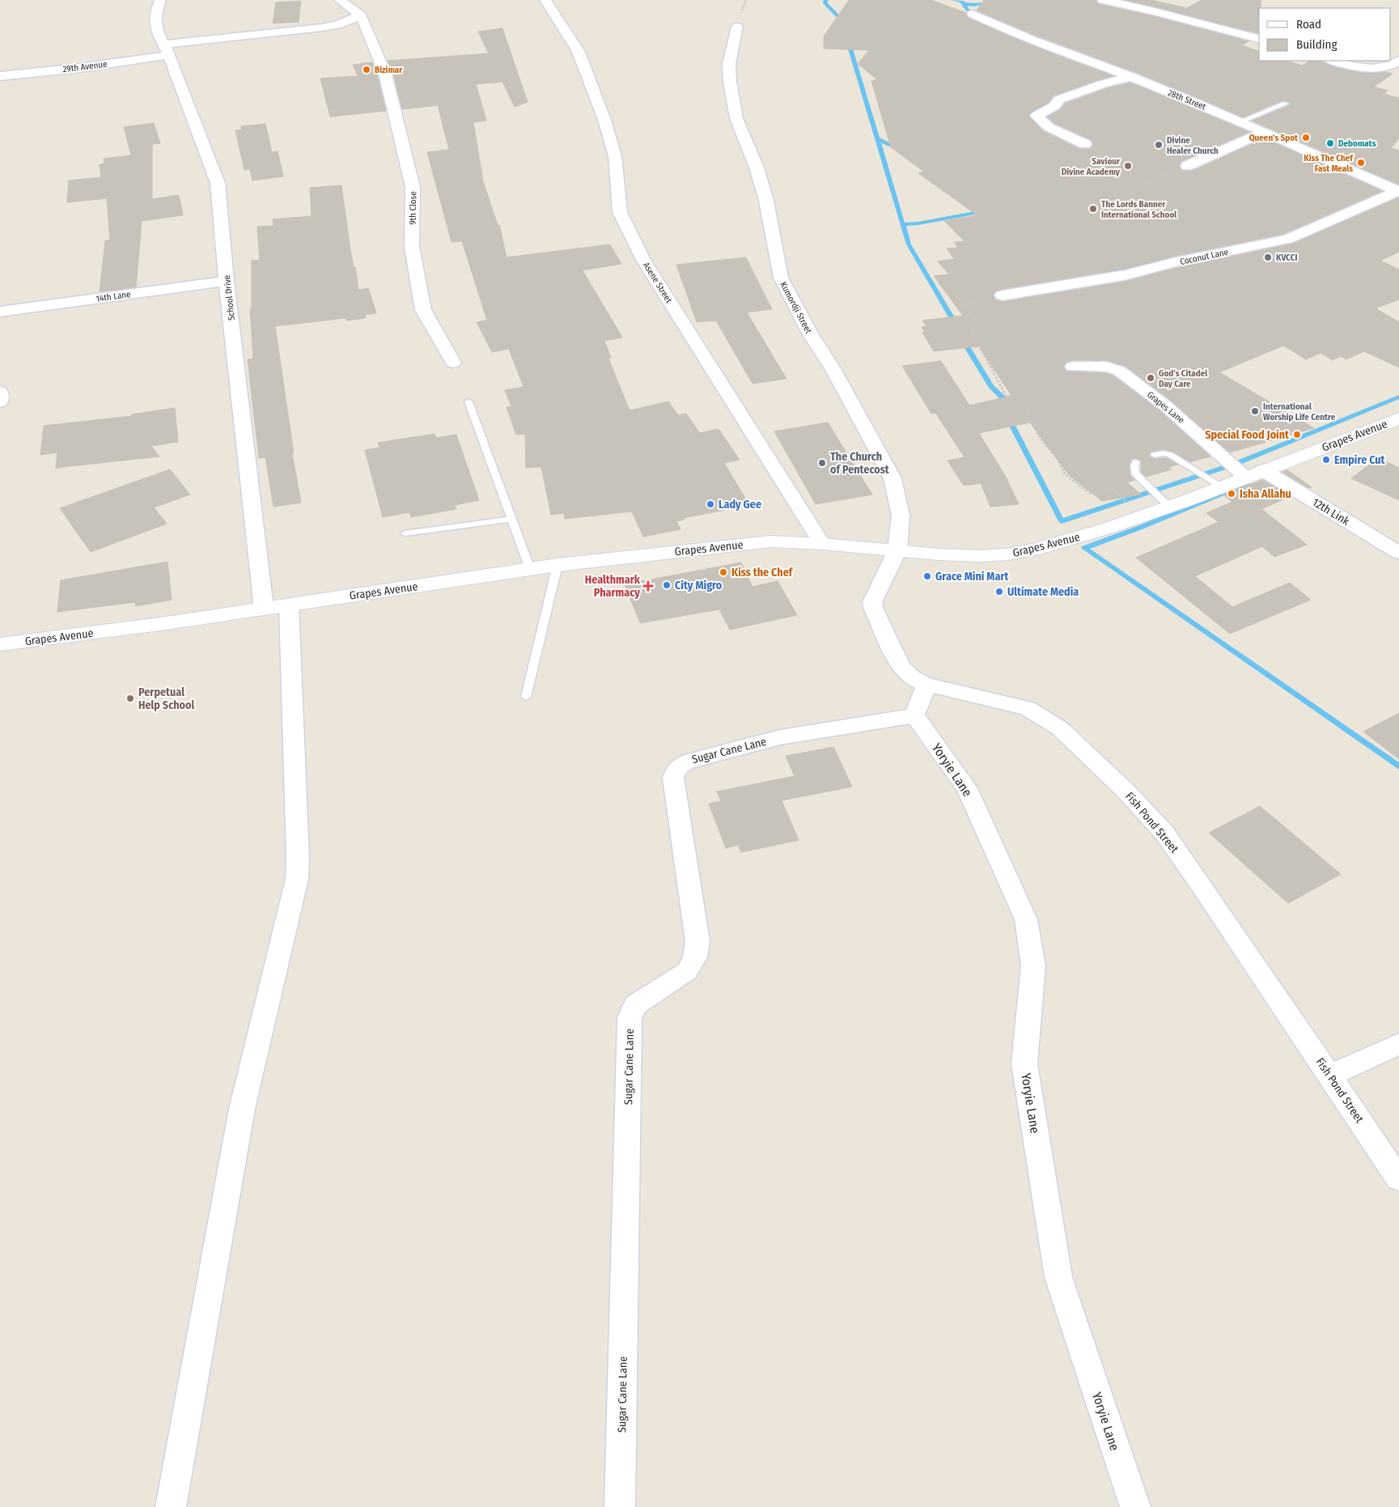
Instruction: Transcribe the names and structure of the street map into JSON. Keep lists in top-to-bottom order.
{
  "streets": {
    "street": [
      "29th Avenue",
      "28th Street",
      "9th Close",
      "Coconut Lane",
      "Asene Street",
      "14th Lane",
      "School Drive",
      "Kumordji Street",
      "Grapes Lane",
      "Grapes Avenue",
      "12th Link",
      "Sugar Cane Lane",
      "Yoryie Lane",
      "Fish Pond Street"
    ]
  },
  "crossings": [
    ["29th Avenue", "9th Close"],
    ["29th Avenue", "School Drive"],
    ["28th Street", "Coconut Lane"],
    ["Asene Street", "Grapes Avenue"],
    ["14th Lane", "School Drive"],
    ["School Drive", "Grapes Avenue"],
    ["Kumordji Street", "Grapes Avenue"],
    ["Kumordji Street", "Fish Pond Street"],
    ["Grapes Lane", "Grapes Avenue"],
    ["Grapes Avenue", "12th Link"],
    ["Grapes Avenue", "Fish Pond Street"],
    ["Sugar Cane Lane", "Yoryie Lane"]
  ],
  "places": {
    "other": [
      "Bizimar",
      "Queen's Spot",
      "Debomats",
      "Divine Healer Church",
      "Kiss The Chef Fast Meals",
      "Saviour Divine Academy",
      "The Lords Banner International School",
      "KVCCI",
      "God's Citadel Day Care",
      "International Worship Life Centre",
      "Special Food Joint",
      "Empire Cut",
      "The Church of Pentecost",
      "Isha Allahu",
      "Lady Gee",
      "Kiss the Chef",
      "Grace Mini Mart",
      "City Migro",
      "Ultimate Media",
      "Perpetual Help School"
    ],
    "health": ["Healthmark Pharmacy"]
  },
  "legend": ["Road", "Building"]
}
